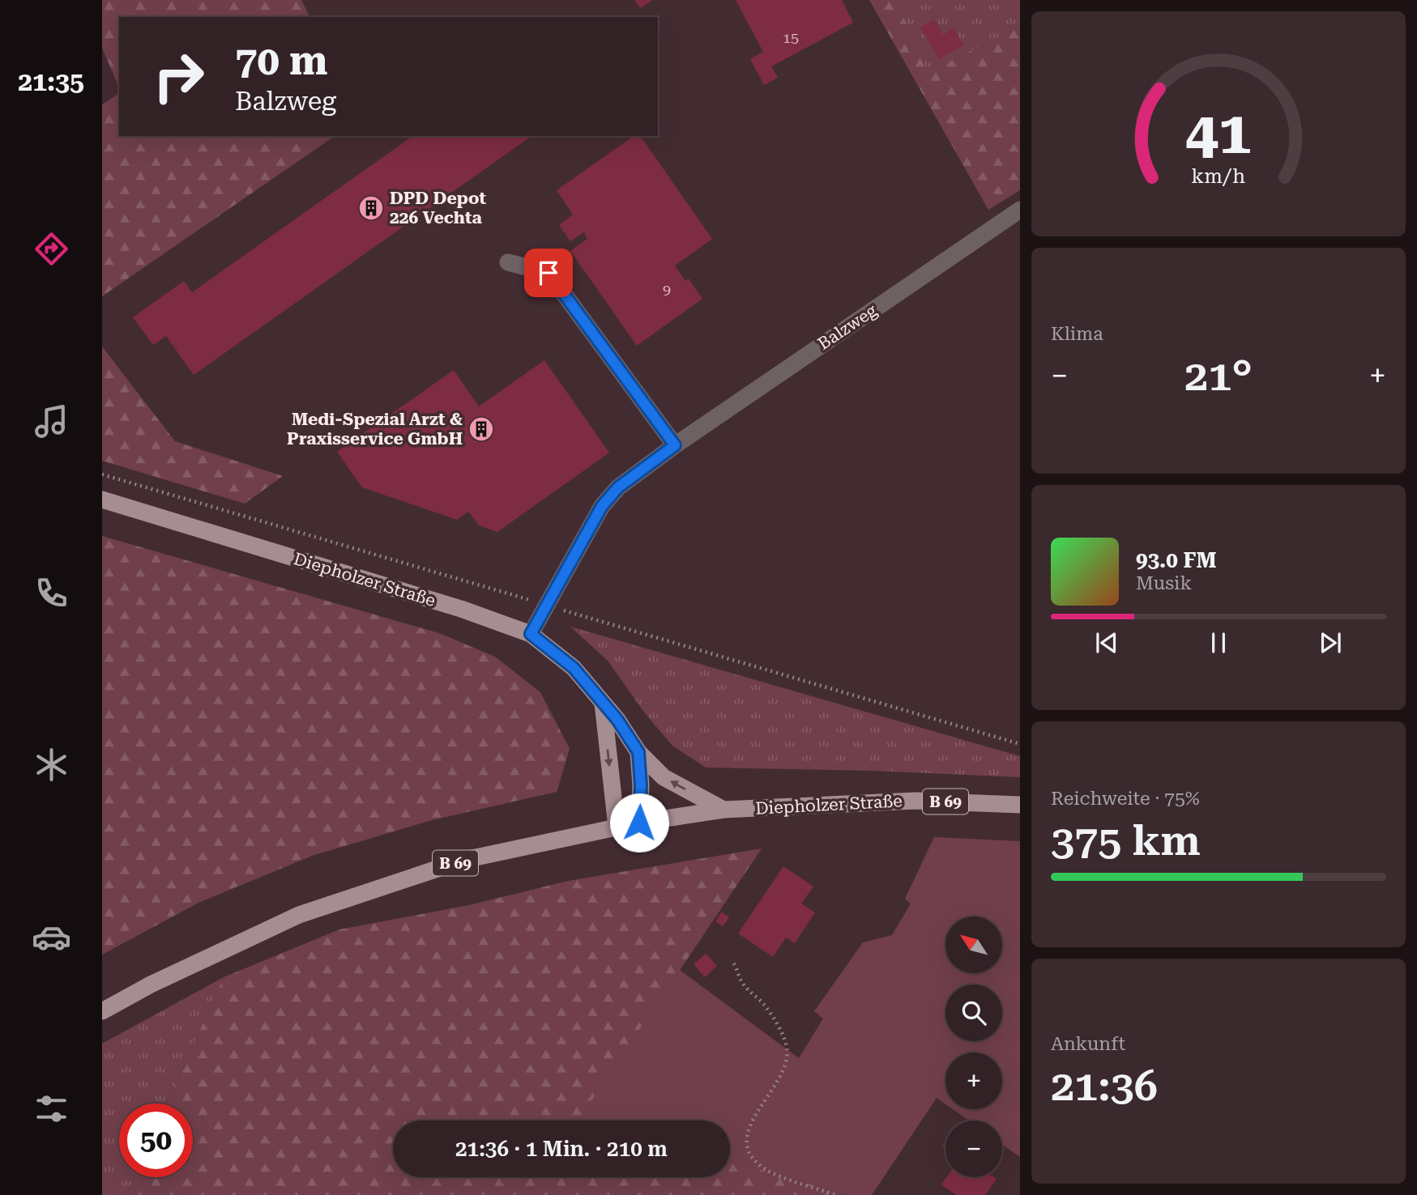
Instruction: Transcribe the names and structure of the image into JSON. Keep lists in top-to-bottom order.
{
  "streets": {
    "main road": ["Diepholzer Straße", "B 69"],
    "street": ["Balzweg"]
  },
  "crossings": [
    ["Balzweg", "Diepholzer Straße"],
    ["Diepholzer Straße", "B 69"]
  ],
  "places": {
    "building": ["DPD Depot 226 Vechta", "Medi-Spezial Arzt & Praxisservice GmbH"]
  },
  "house_numbers": ["15", "9"],
  "north": "top left",
  "page": {
    "tabs": "21:35",
    "turn": ["70 m", "Balzweg"],
    "tile": [
      "Klima",
      ["Reichweite · 75%", "375 km"],
      ["Ankunft", "21:36"]
    ],
    "heat": ["−", "21°", "+"],
    "song": ["93.0 FM", "Musik"],
    "map_buttons": ["+", "−"],
    "limit": "50",
    "trip": "21:36 · 1 Min. · 210 m",
    "gauge": ["41", "km/h"]
  }
}
